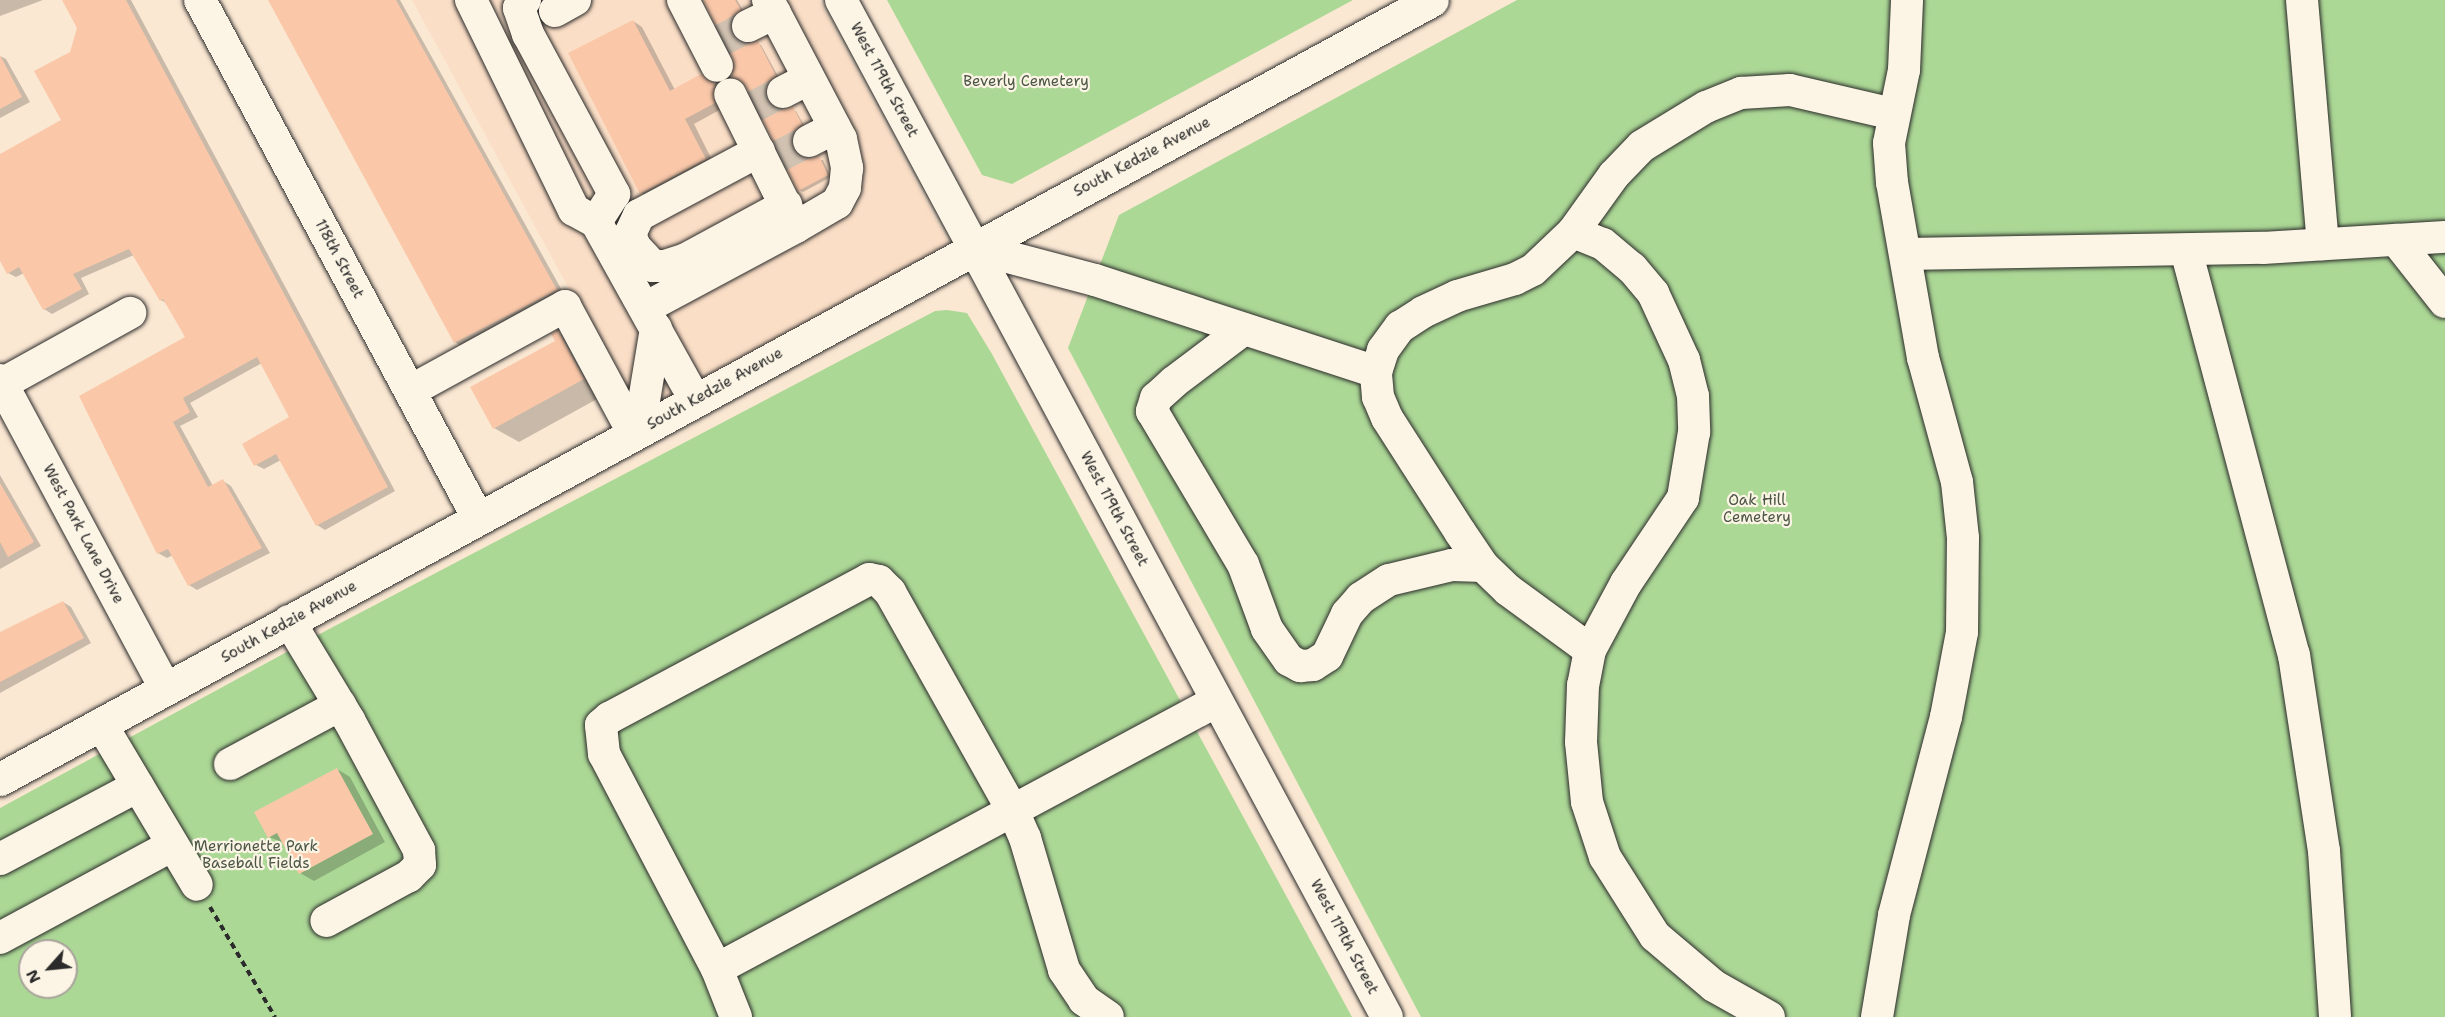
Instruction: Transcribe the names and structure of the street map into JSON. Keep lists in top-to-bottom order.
{
  "streets": {
    "main road": ["South Kedzie Avenue"],
    "street": ["West 119th Street", "118th Street", "West Park Lane Drive"]
  },
  "crossings": [
    ["West 119th Street", "South Kedzie Avenue"],
    ["South Kedzie Avenue", "118th Street"],
    ["South Kedzie Avenue", "West Park Lane Drive"]
  ],
  "parks": ["Beverly Cemetery", "Oak Hill Cemetery", "Merrionette Park Baseball Fields"],
  "north": "bottom left"
}
